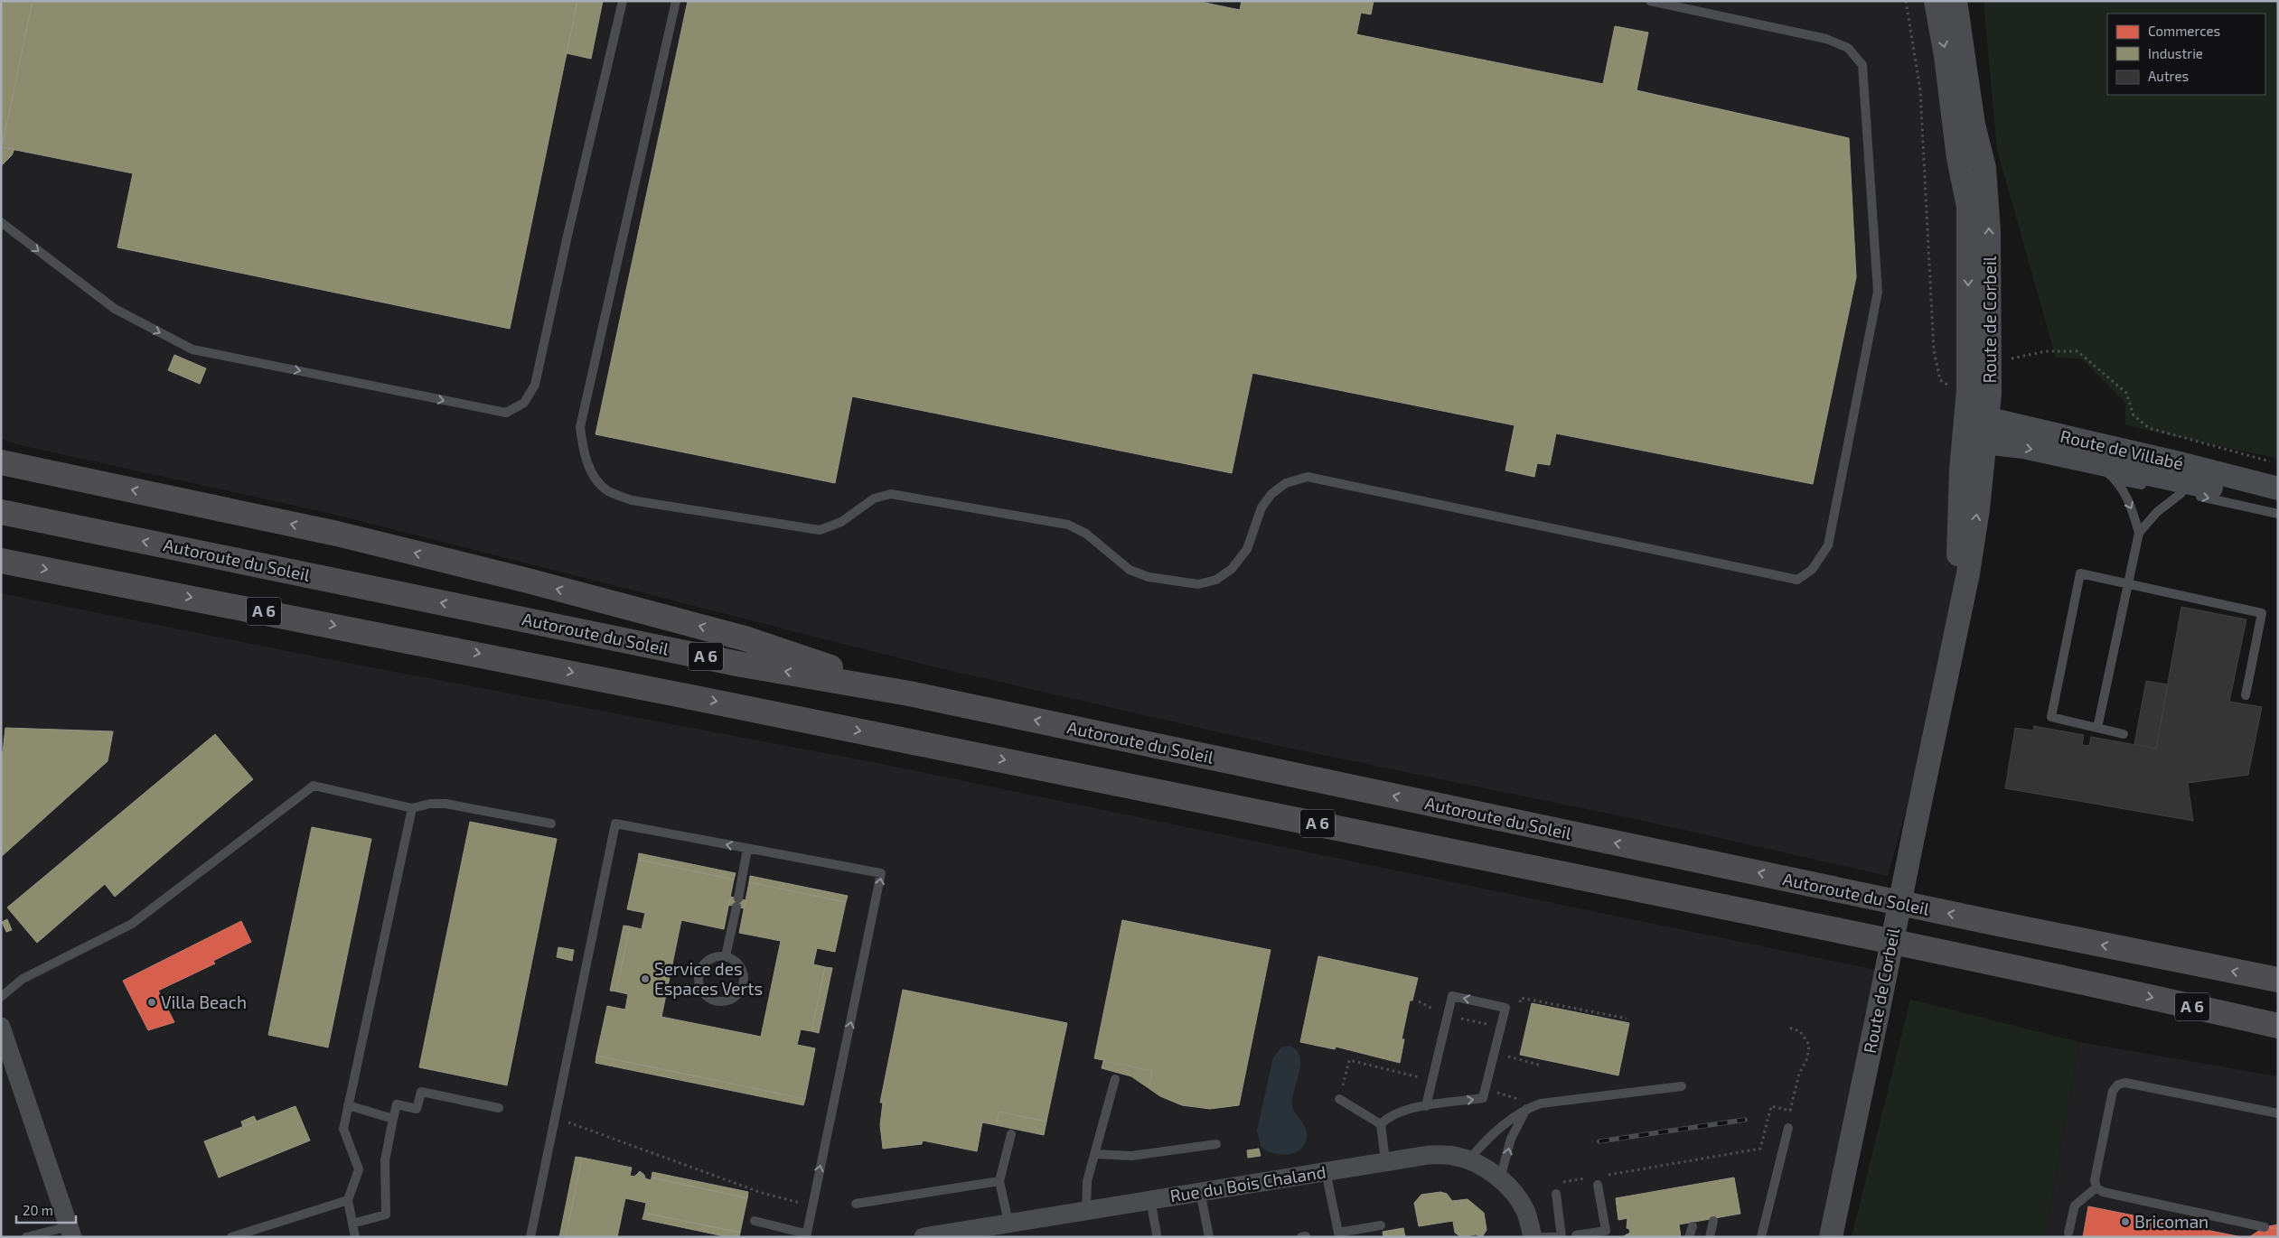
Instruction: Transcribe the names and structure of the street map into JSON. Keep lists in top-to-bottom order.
{
  "streets": {
    "highway": ["Autoroute du Soleil", "A 6"],
    "street": ["Route de Corbeil", "Route de Villabé", "Rue du Bois Chaland"]
  },
  "crossings": [
    ["Route de Corbeil", "Route de Villabé"]
  ],
  "places": ["Service des Espaces Verts", "Villa Beach", "Bricoman"],
  "legend": ["Commerces", "Industrie", "Autres"],
  "scale_bar": "20 m"
}
